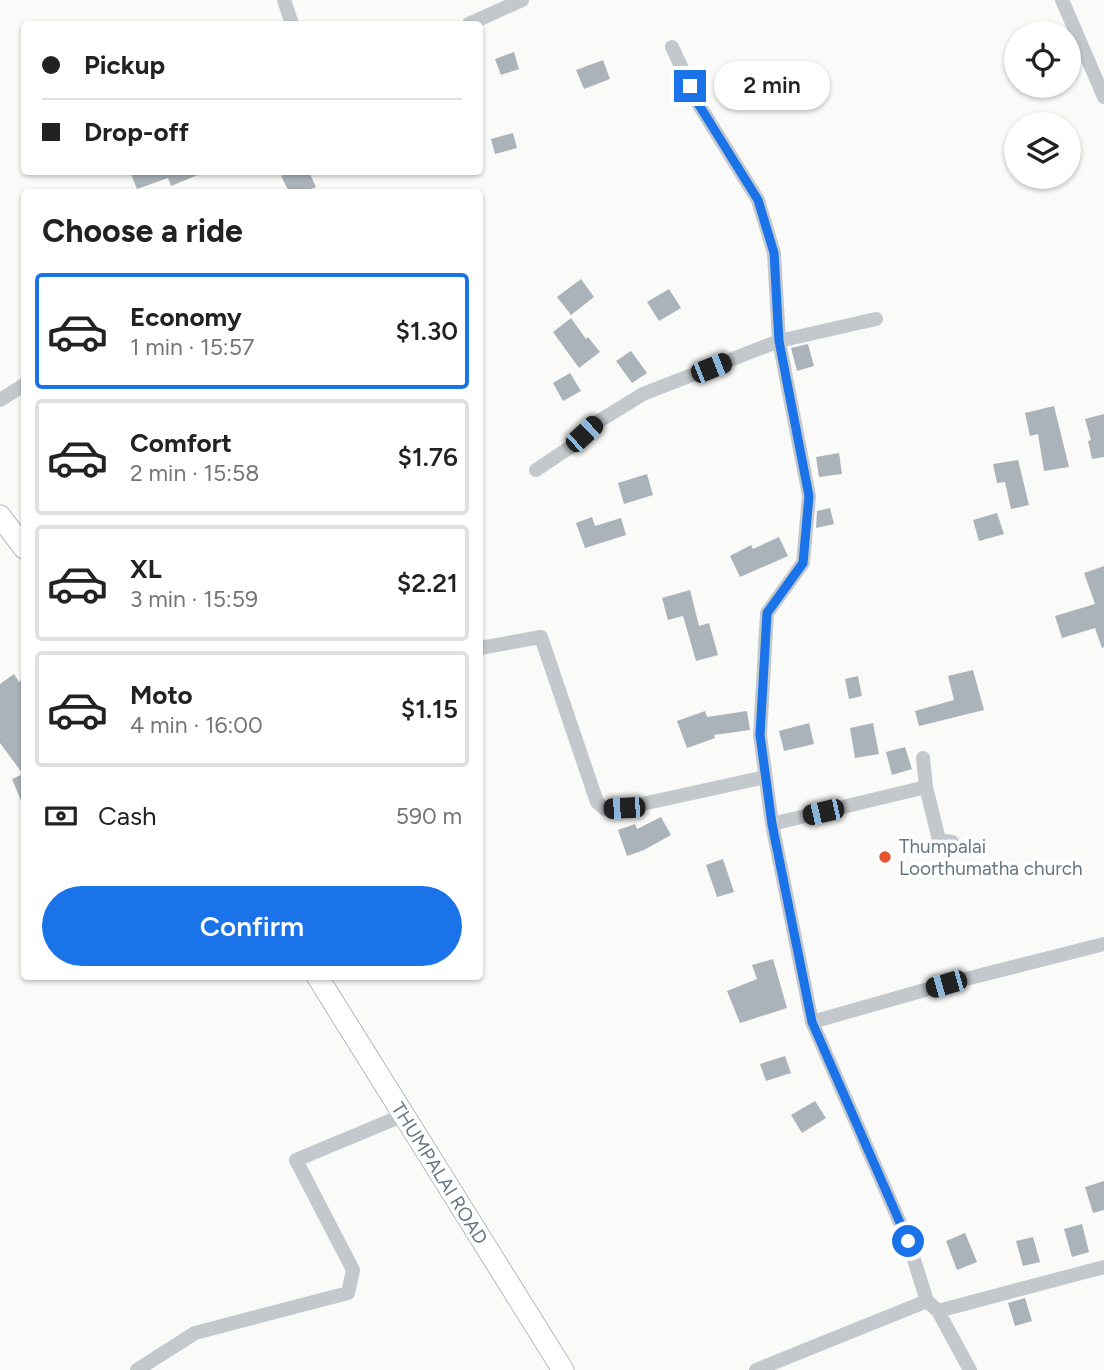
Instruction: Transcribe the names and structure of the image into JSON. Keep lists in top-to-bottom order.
{
  "streets": {
    "street": ["THUMPALAI ROAD"]
  },
  "places": ["Thumpalai Loorthumatha church"],
  "page": {
    "banner": ["Pickup", "Drop-off"],
    "bubble": "2 min",
    "heading": "Choose a ride",
    "list": [
      {
        "name": "Economy",
        "note": "1 min · 15:57",
        "value": "$1.30"
      },
      {
        "name": "Comfort",
        "note": "2 min · 15:58",
        "value": "$1.76"
      },
      {
        "name": "XL",
        "note": "3 min · 15:59",
        "value": "$2.21"
      },
      {
        "name": "Moto",
        "note": "4 min · 16:00",
        "value": "$1.15"
      }
    ],
    "pay": ["Cash", "590 m"],
    "buttons": "Confirm"
  }
}
